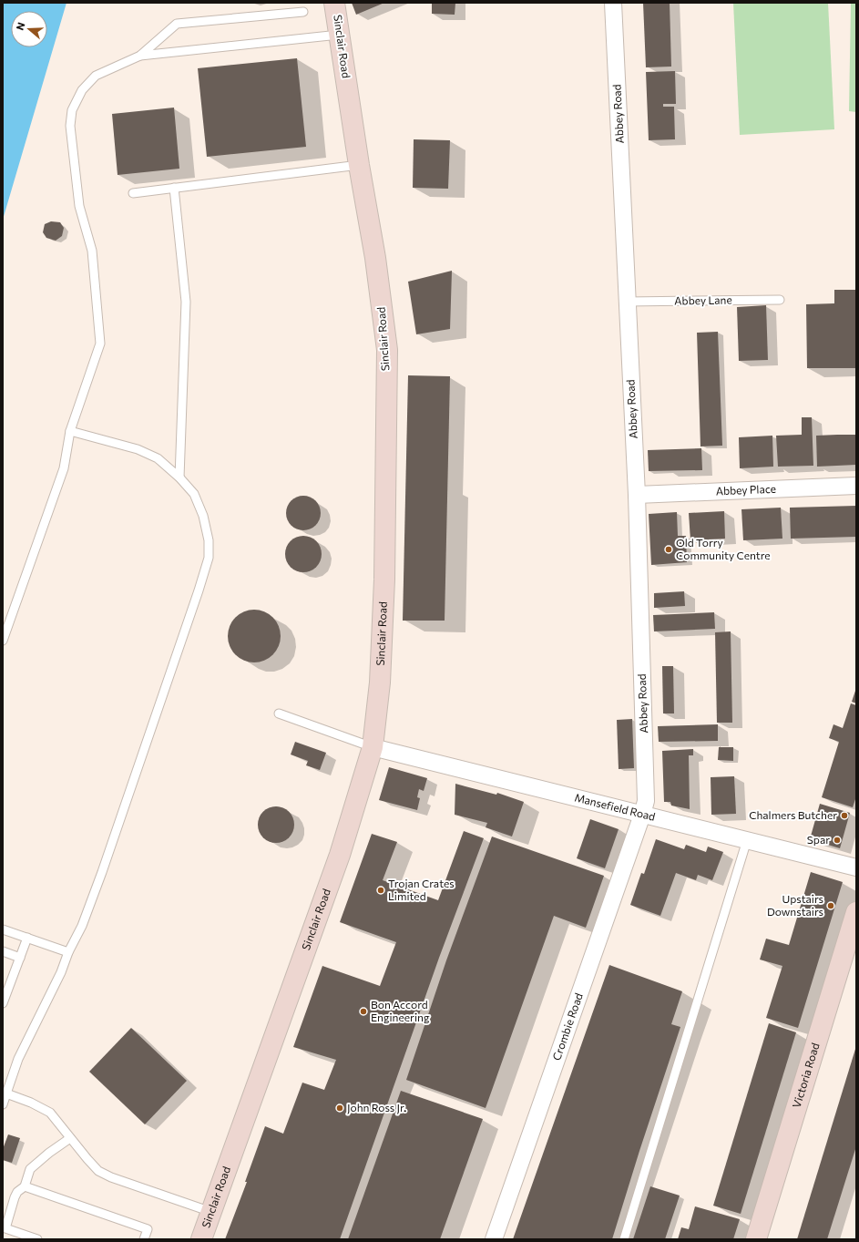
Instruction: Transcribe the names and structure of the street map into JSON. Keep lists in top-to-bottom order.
{
  "streets": {
    "street": [
      "Sinclair Road",
      "Abbey Road",
      "Abbey Place",
      "Mansefield Road",
      "Crombie Road",
      "Victoria Road"
    ],
    "lane": ["Abbey Lane"]
  },
  "crossings": [
    ["Sinclair Road", "Mansefield Road"],
    ["Abbey Road", "Abbey Lane"],
    ["Abbey Road", "Abbey Place"],
    ["Abbey Road", "Mansefield Road"],
    ["Abbey Road", "Crombie Road"],
    ["Mansefield Road", "Crombie Road"]
  ],
  "places": [
    "Old Torry Community Centre",
    "Chalmers Butcher",
    "Spar",
    "Trojan Crates Limited",
    "Upstairs Downstairs",
    "Bon Accord Engineering",
    "John Ross Jr."
  ],
  "north": "left"
}
